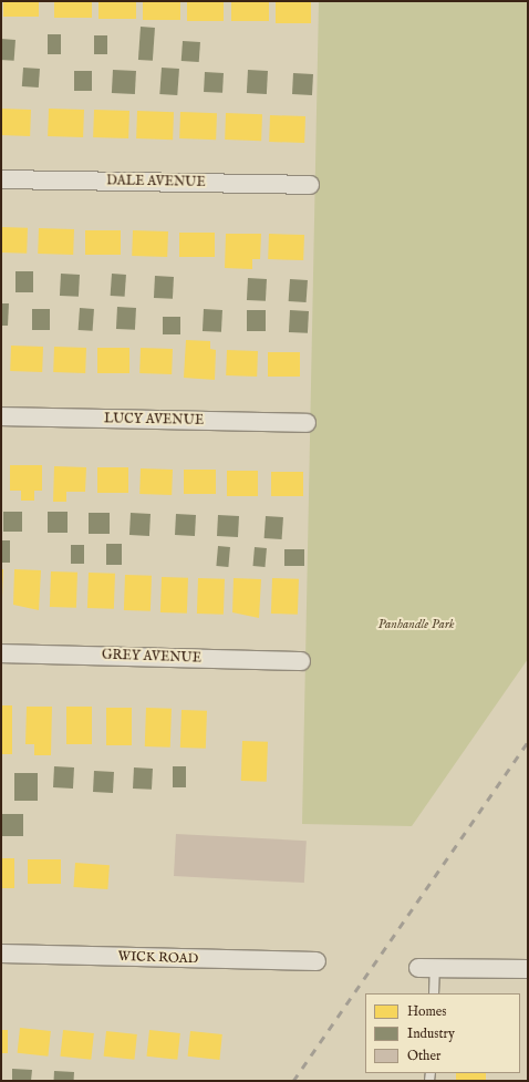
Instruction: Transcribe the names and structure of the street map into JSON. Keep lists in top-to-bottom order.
{
  "streets": {
    "street": [
      "DALE AVENUE",
      "LUCY AVENUE",
      "GREY AVENUE",
      "WICK ROAD"
    ]
  },
  "parks": ["Panhandle Park"],
  "legend": ["Homes", "Industry", "Other"]
}
